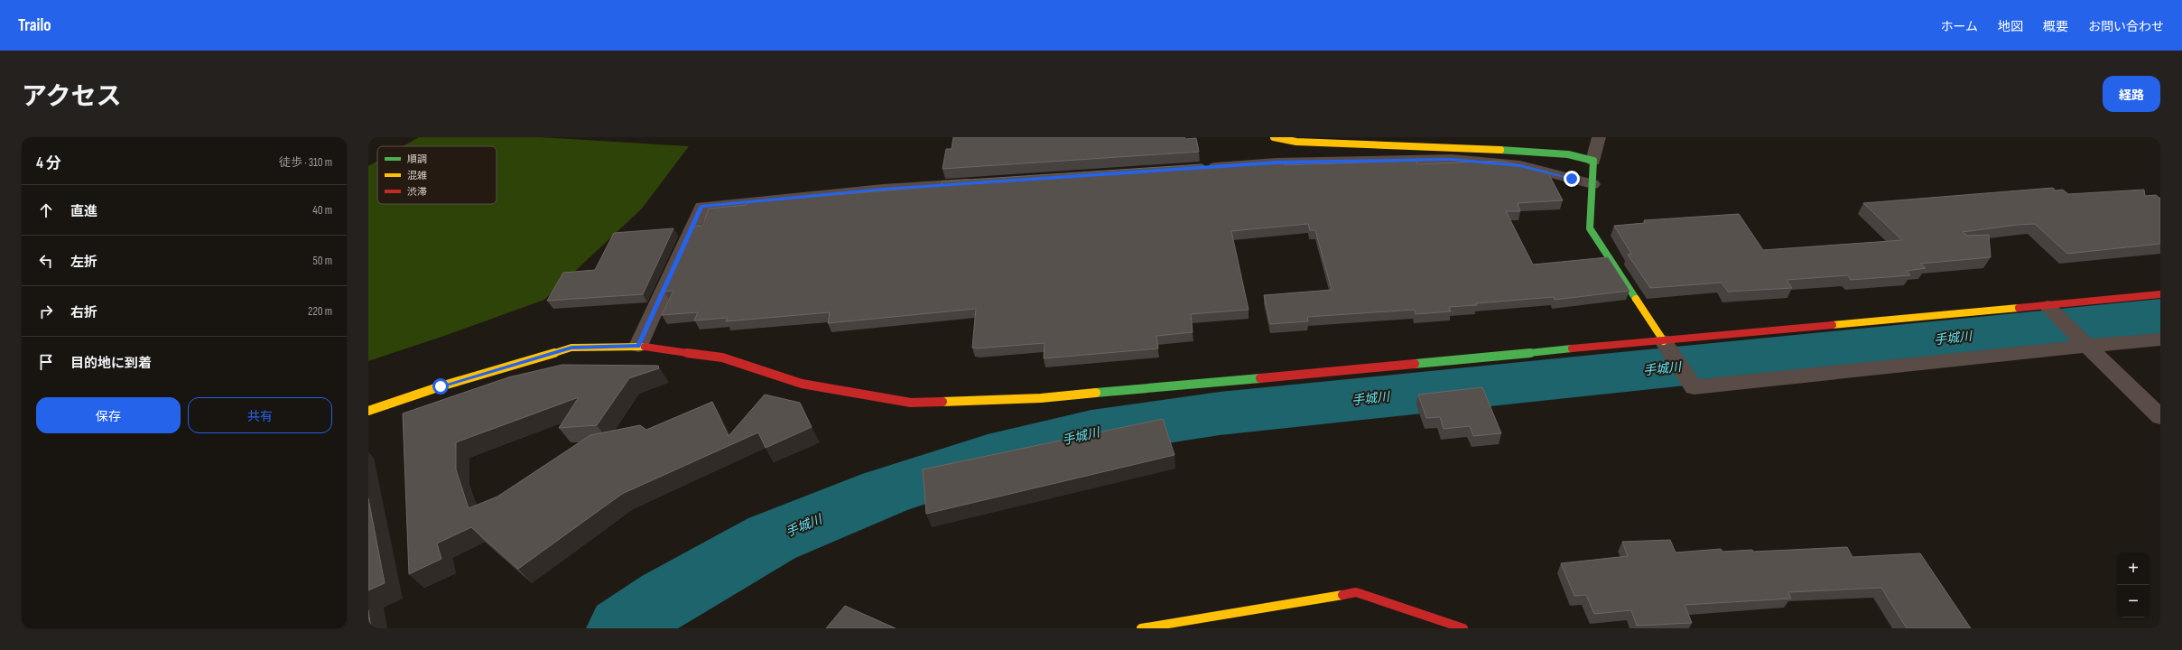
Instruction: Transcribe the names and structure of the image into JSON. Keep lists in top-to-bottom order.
{
  "water": ["手城川"],
  "legend": ["順調", "混雑", "渋滞"],
  "page": {
    "header": "Trailo",
    "nav": [
      "ホーム",
      "地図",
      "概要",
      "お問い合わせ"
    ],
    "title": "アクセス",
    "buttons": [
      "経路",
      ["保存", "共有"]
    ],
    "heading": ["4 分", "徒歩 · 310 m"],
    "list": [
      ["直進", "40 m"],
      ["左折", "50 m"],
      ["右折", "220 m"],
      "目的地に到着"
    ],
    "map_buttons": ["+", "−"]
  }
}
